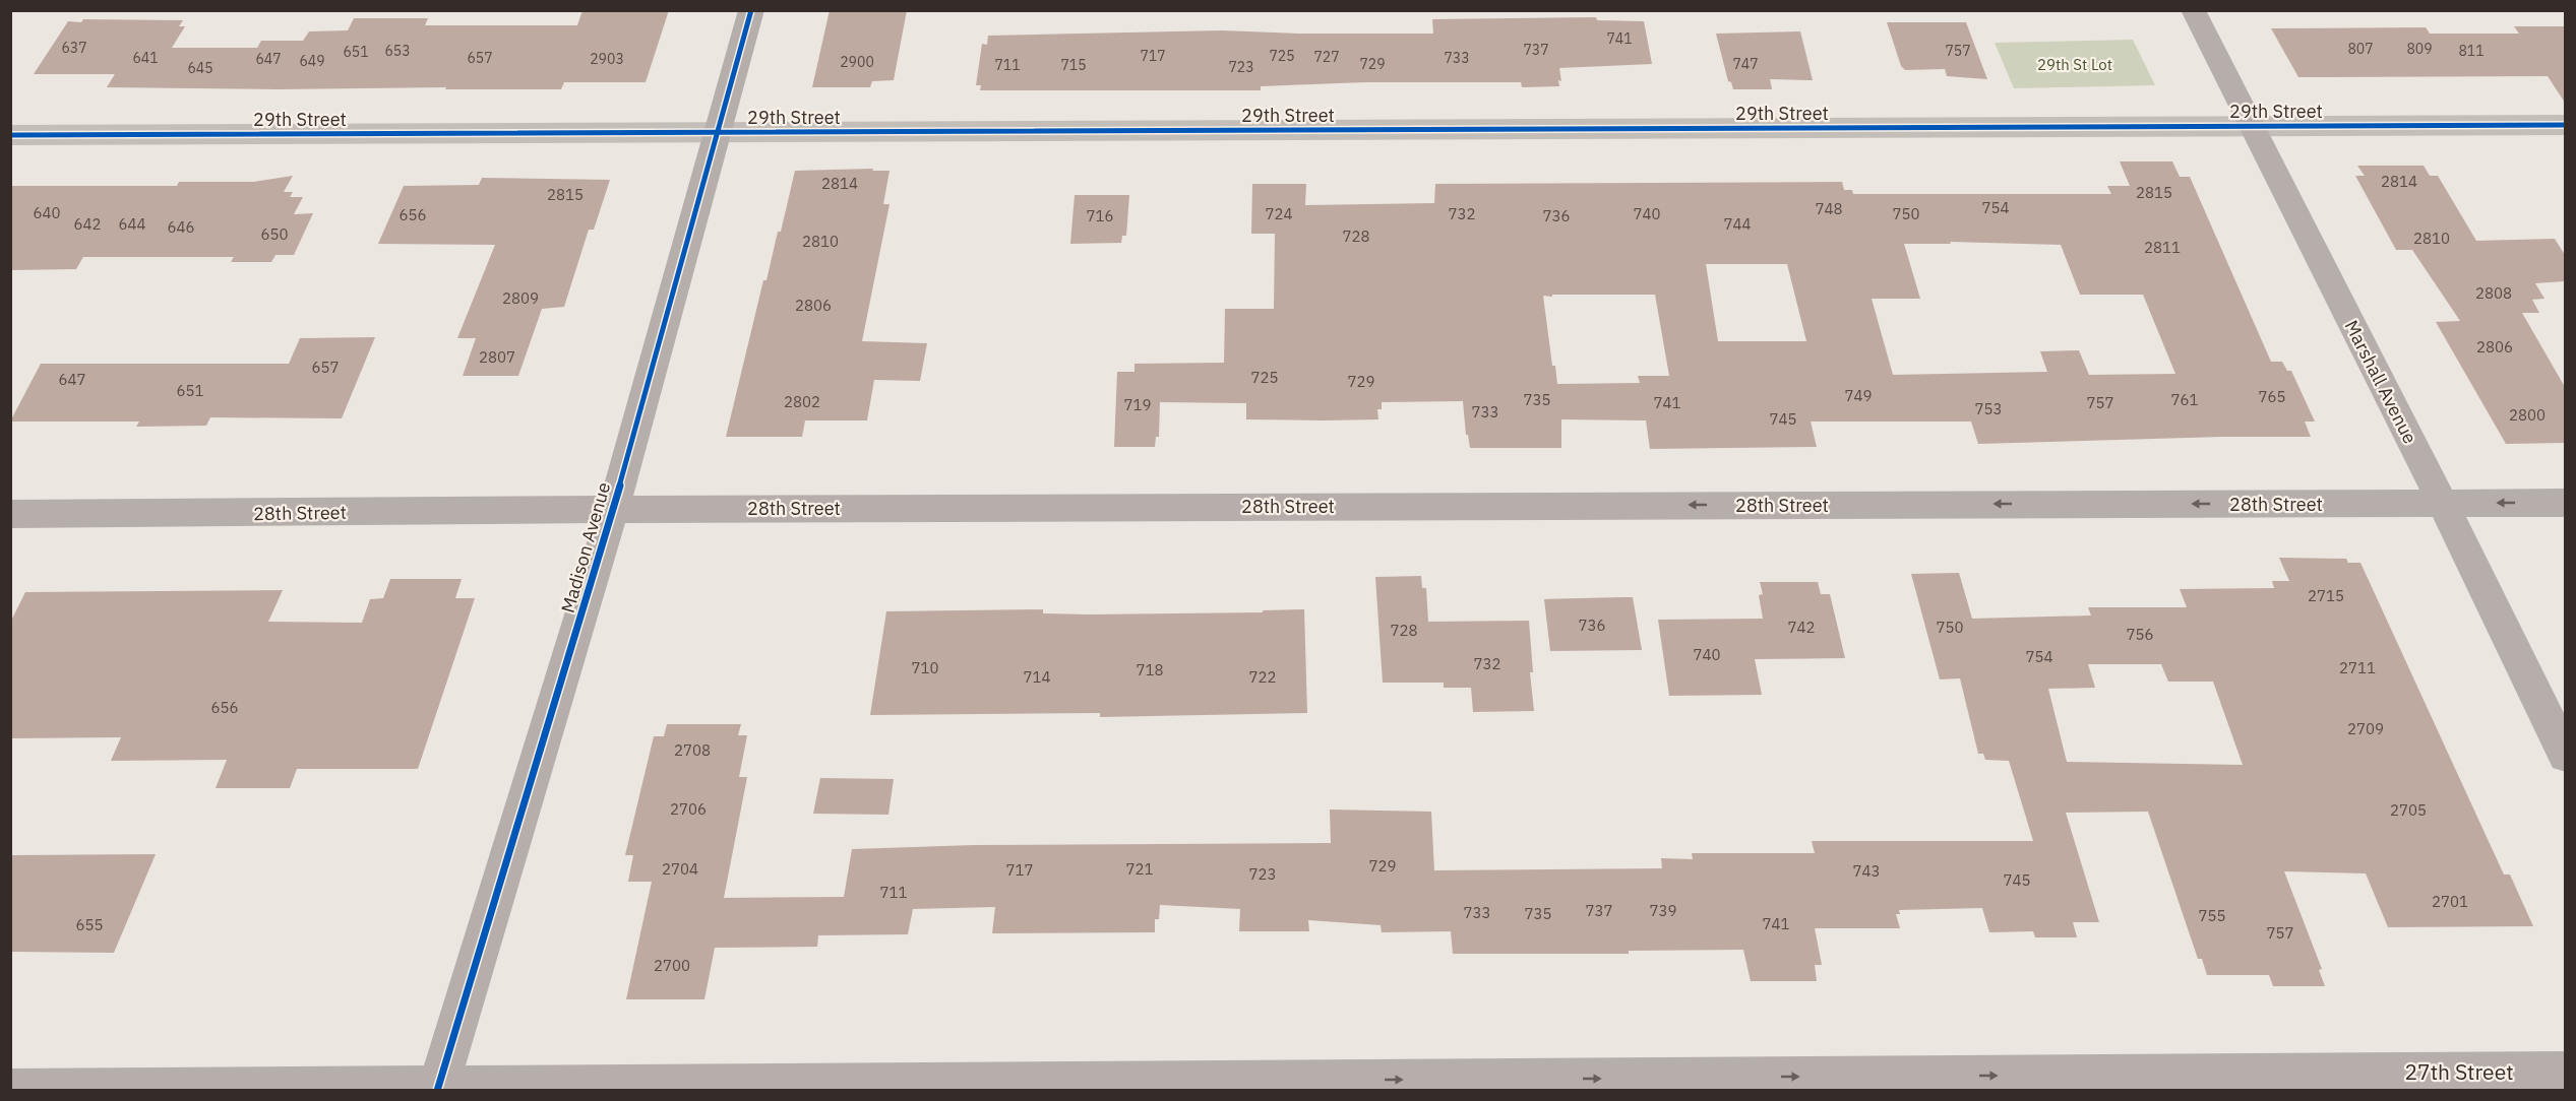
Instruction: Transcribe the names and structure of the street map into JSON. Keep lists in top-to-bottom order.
{
  "streets": {
    "main road": [
      "Marshall Avenue",
      "28th Street",
      "Madison Avenue",
      "27th Street"
    ],
    "street": ["29th Street"]
  },
  "crossings": [
    ["29th Street", "Marshall Avenue"],
    ["29th Street", "Madison Avenue"],
    ["Marshall Avenue", "28th Street"],
    ["28th Street", "Madison Avenue"],
    ["Madison Avenue", "27th Street"]
  ],
  "one_way": ["28th Street", "27th Street"],
  "parks": ["29th St Lot"],
  "house_numbers": [
    "741",
    "637",
    "807",
    "809",
    "737",
    "653",
    "757",
    "811",
    "651",
    "717",
    "725",
    "727",
    "641",
    "657",
    "733",
    "647",
    "2903",
    "649",
    "2900",
    "729",
    "747",
    "711",
    "715",
    "723",
    "645",
    "2814",
    "2814",
    "2815",
    "2815",
    "754",
    "748",
    "640",
    "724",
    "732",
    "740",
    "750",
    "656",
    "716",
    "736",
    "642",
    "644",
    "744",
    "646",
    "650",
    "728",
    "2810",
    "2810",
    "2811",
    "2808",
    "2809",
    "2806",
    "2806",
    "2807",
    "657",
    "725",
    "647",
    "729",
    "651",
    "749",
    "765",
    "735",
    "761",
    "2802",
    "741",
    "757",
    "719",
    "753",
    "733",
    "2800",
    "745",
    "2715",
    "736",
    "742",
    "750",
    "728",
    "756",
    "740",
    "754",
    "732",
    "710",
    "2711",
    "718",
    "714",
    "722",
    "656",
    "2709",
    "2708",
    "2706",
    "2705",
    "729",
    "2704",
    "721",
    "717",
    "743",
    "723",
    "745",
    "711",
    "2701",
    "737",
    "739",
    "733",
    "735",
    "755",
    "741",
    "655",
    "757",
    "2700"
  ]
}
